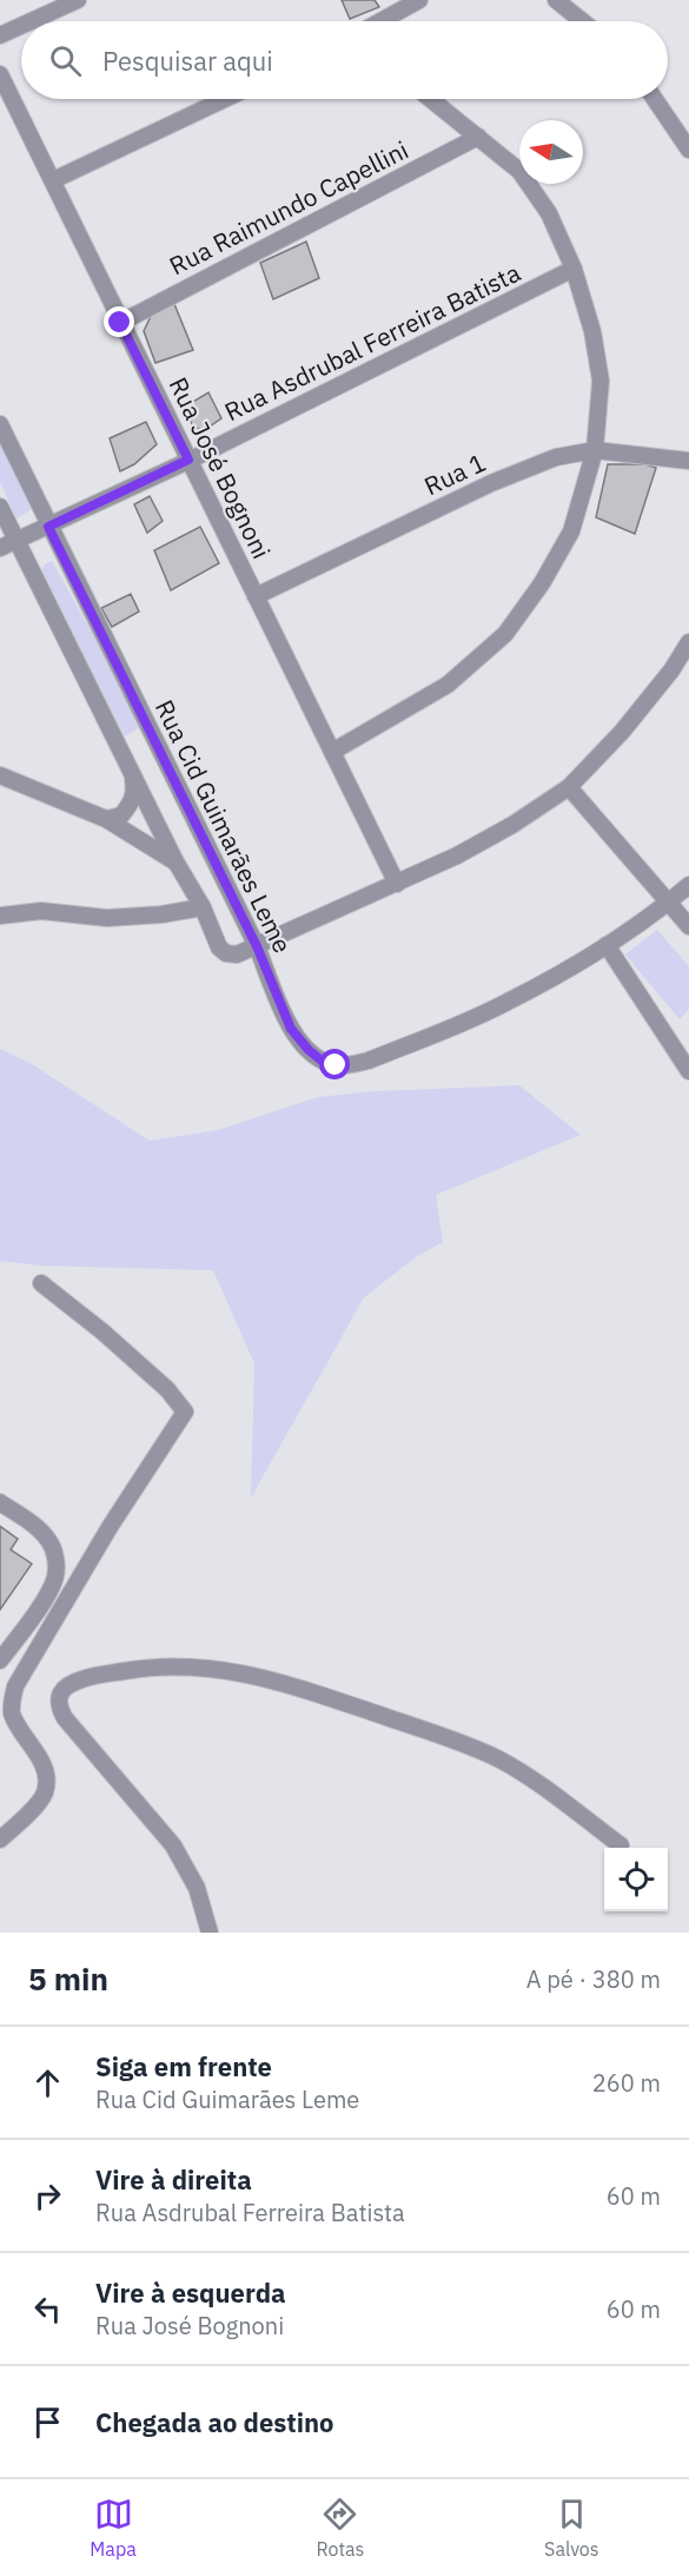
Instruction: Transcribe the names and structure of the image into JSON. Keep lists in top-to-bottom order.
{
  "streets": {
    "street": [
      "Rua Raimundo Capellini",
      "Rua Asdrubal Ferreira Batista",
      "Rua José Bognoni",
      "Rua 1",
      "Rua Cid Guimarães Leme"
    ]
  },
  "crossings": [
    ["Rua Raimundo Capellini", "Rua José Bognoni"],
    ["Rua Asdrubal Ferreira Batista", "Rua José Bognoni"],
    ["Rua Asdrubal Ferreira Batista", "Rua Cid Guimarães Leme"],
    ["Rua José Bognoni", "Rua 1"]
  ],
  "north": "left",
  "page": {
    "search": "Pesquisar aqui",
    "heading": ["5 min", "A pé · 380 m"],
    "list": [
      ["Siga em frente", "Rua Cid Guimarães Leme", "260 m"],
      ["Vire à direita", "Rua Asdrubal Ferreira Batista", "60 m"],
      ["Vire à esquerda", "Rua José Bognoni", "60 m"],
      "Chegada ao destino"
    ],
    "nav": ["Mapa", "Rotas", "Salvos"]
  }
}
